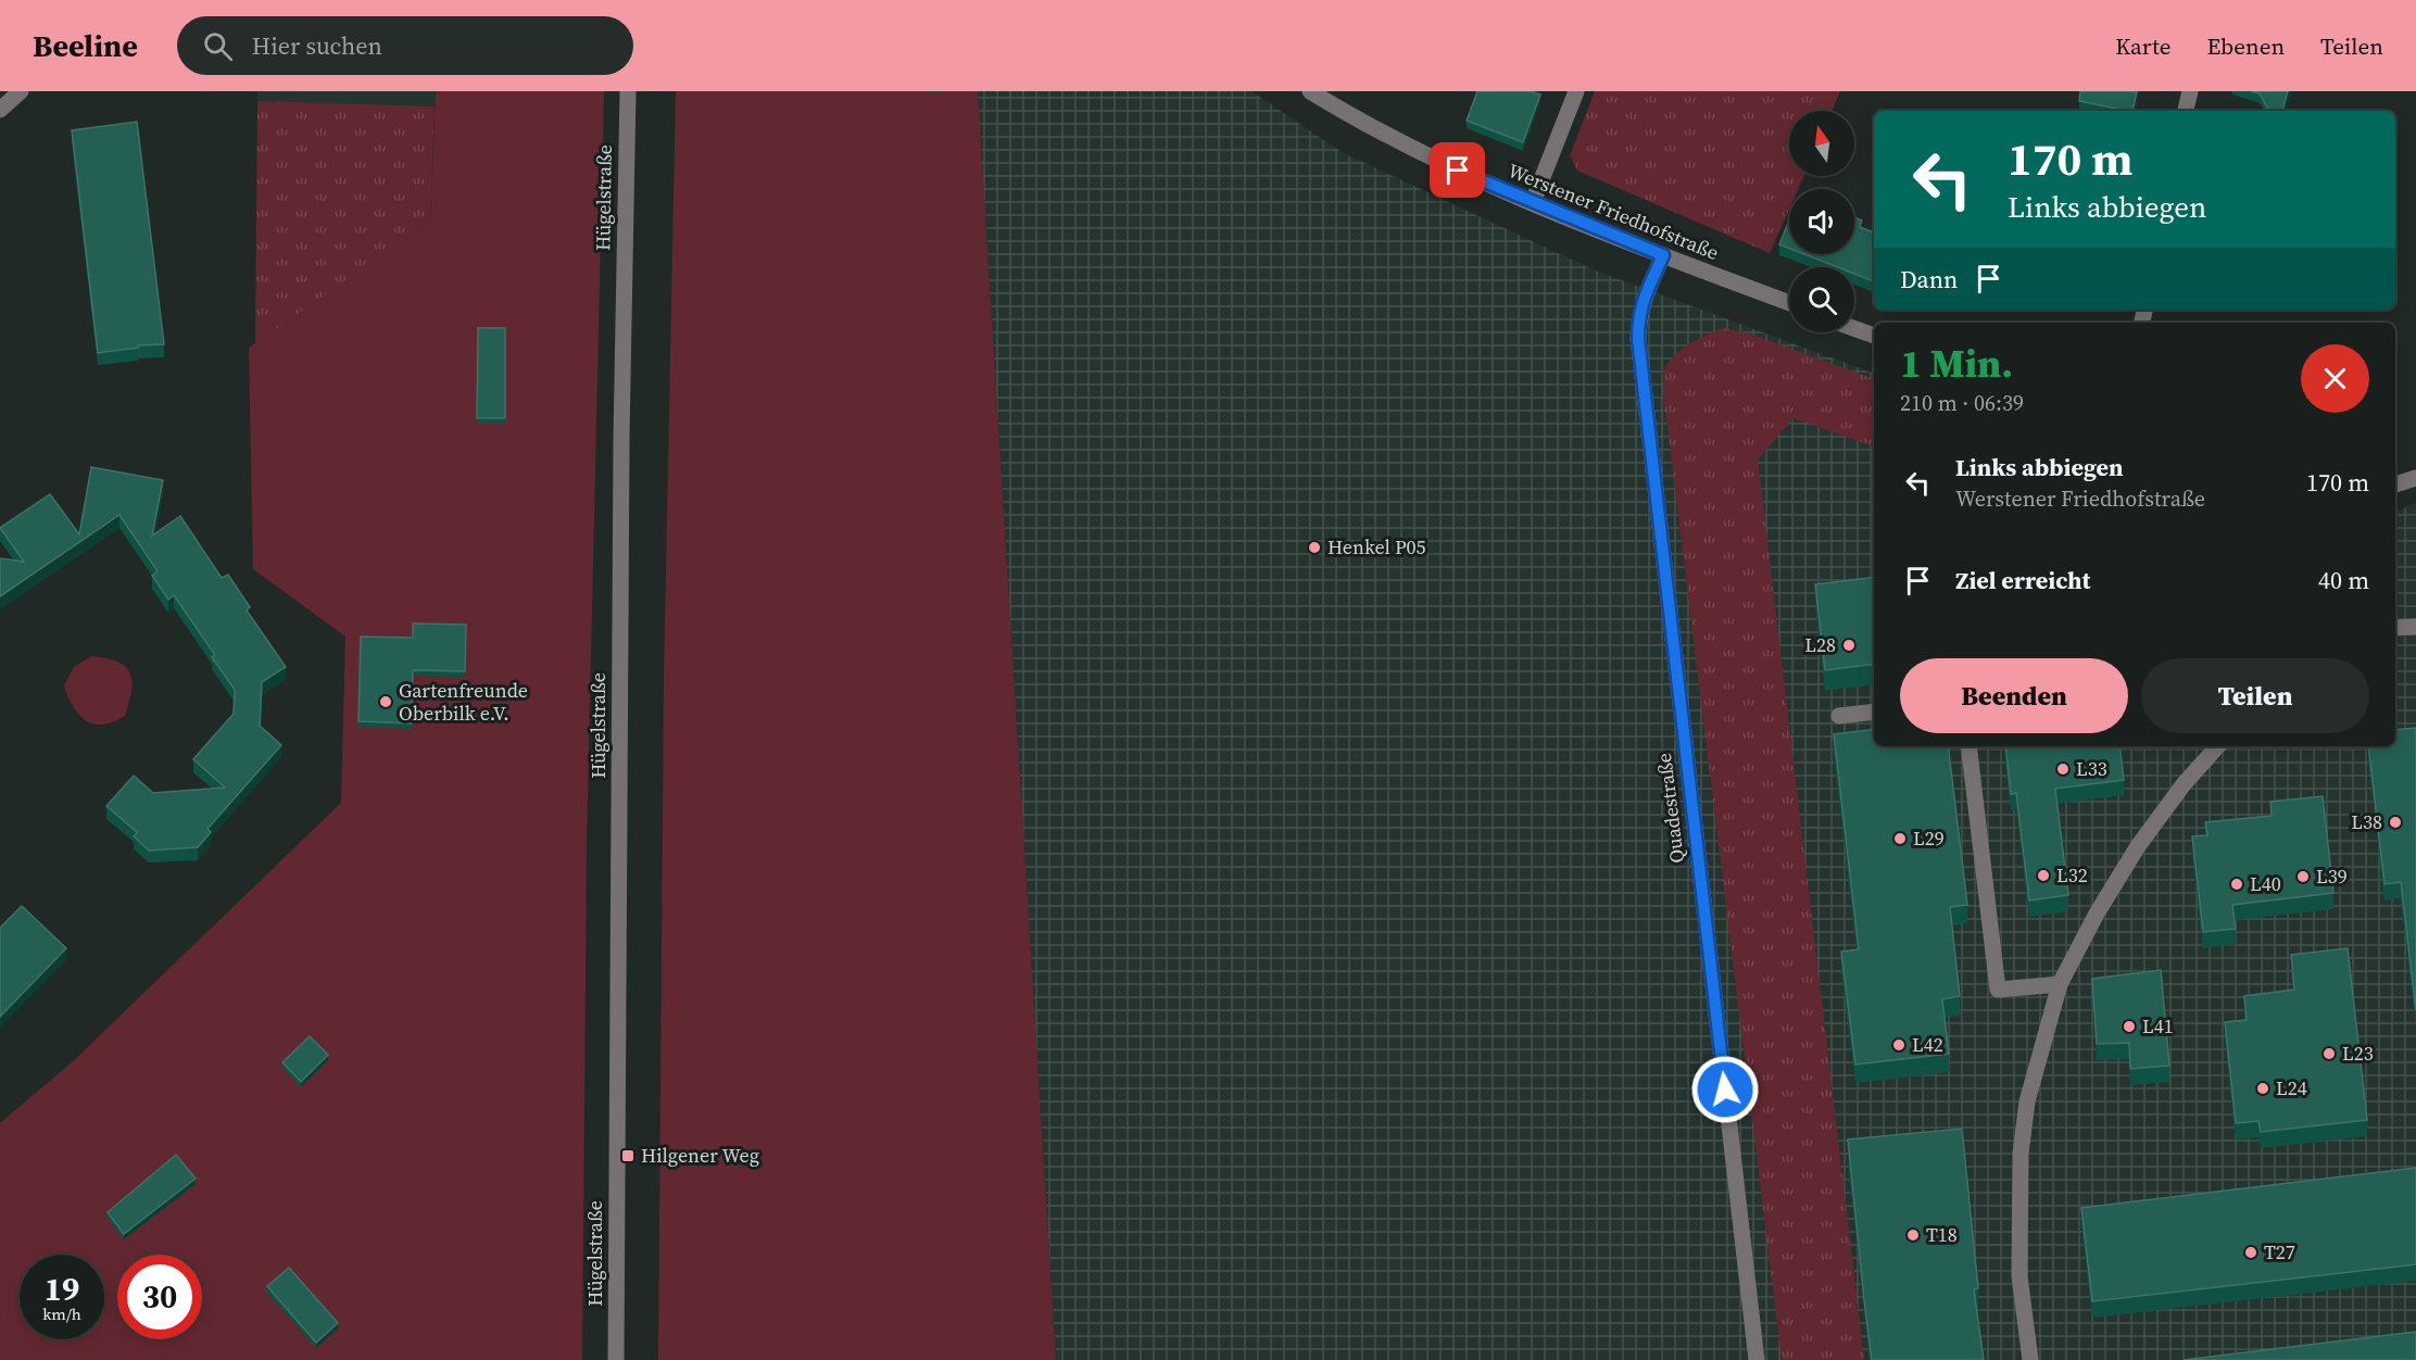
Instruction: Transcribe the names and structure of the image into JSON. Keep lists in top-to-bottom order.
{
  "streets": {
    "street": ["Hügelstraße", "Werstener Friedhofstraße", "Quadestraße"]
  },
  "crossings": [
    ["Werstener Friedhofstraße", "Quadestraße"]
  ],
  "places": {
    "other": [
      "Henkel P05",
      "L28",
      "Gartenfreunde Oberbilk e.V.",
      "L33",
      "L38",
      "L29",
      "L32",
      "L39",
      "L40",
      "L41",
      "L42",
      "L23",
      "L24",
      "T18",
      "T27"
    ],
    "transit": ["Hilgener Weg"]
  },
  "north": "top",
  "page": {
    "header": "Beeline",
    "search": "Hier suchen",
    "nav": ["Karte", "Ebenen", "Teilen"],
    "turn": ["170 m", "Links abbiegen"],
    "then": "Dann",
    "heading": ["1 Min.", "210 m · 06:39"],
    "list": [
      {
        "name": "Links abbiegen",
        "note": "Werstener Friedhofstraße",
        "value": "170 m"
      },
      {
        "name": "Ziel erreicht",
        "value": "40 m"
      }
    ],
    "buttons": ["Beenden", "Teilen"],
    "speed": "19 km/h",
    "limit": "30"
  }
}
